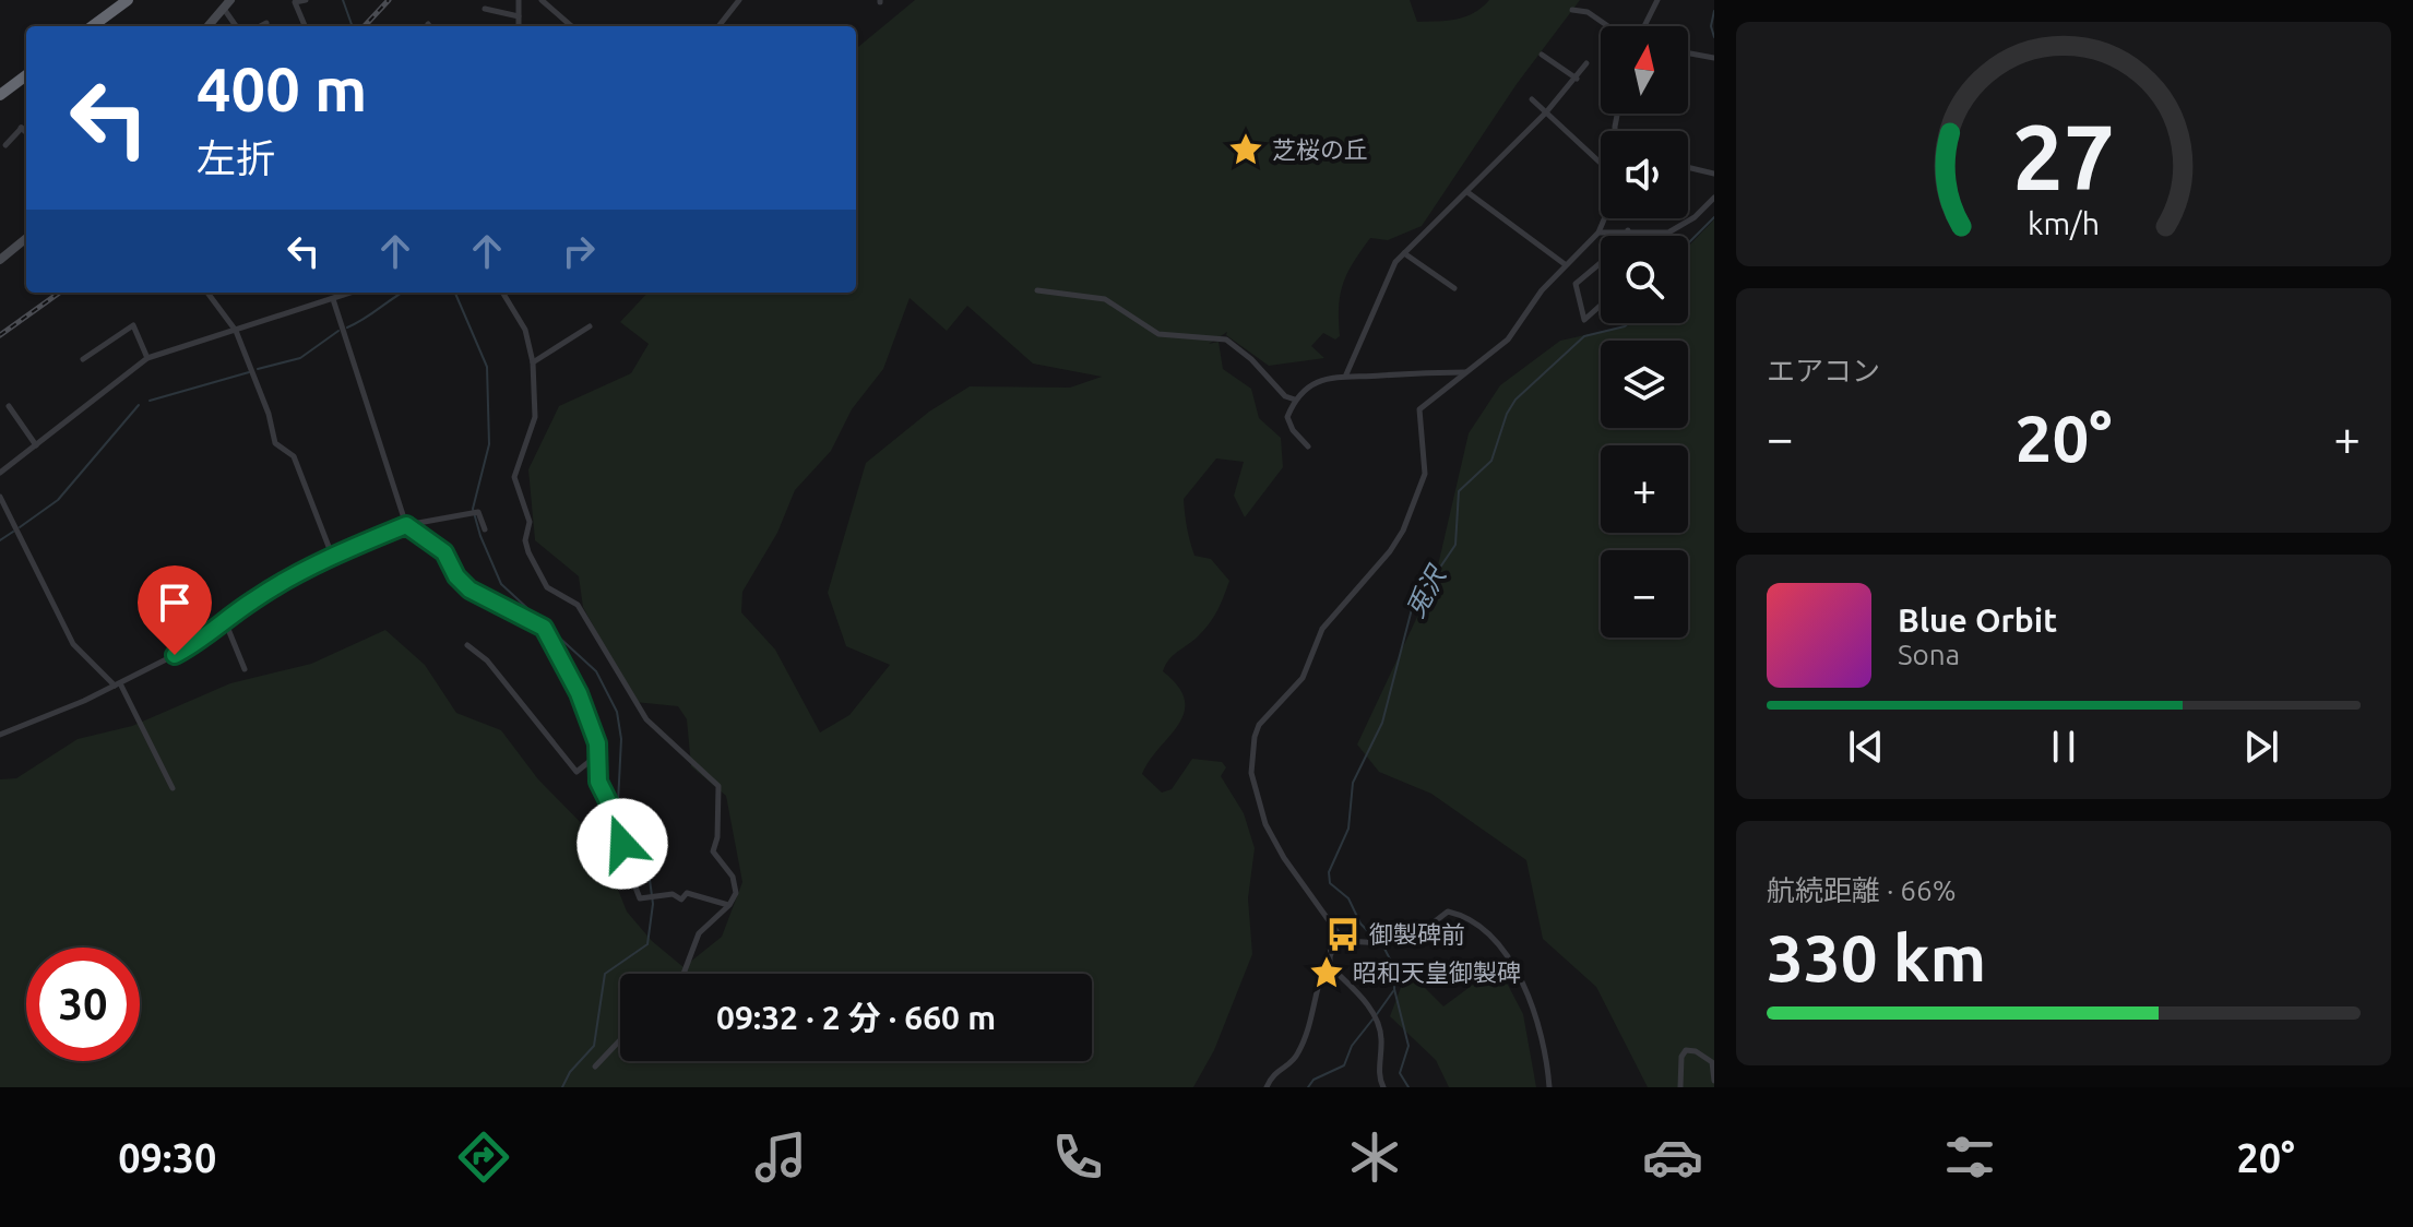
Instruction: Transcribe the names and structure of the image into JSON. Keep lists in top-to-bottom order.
{
  "water": ["兎沢"],
  "places": {
    "place": ["芝桜の丘", "昭和天皇御製碑"],
    "bus stop": ["御製碑前"]
  },
  "north": "top",
  "page": {
    "map_buttons": ["+", "−"],
    "turn": ["400 m", "左折"],
    "tile": [
      "エアコン",
      ["航続距離 · 66%", "330 km"]
    ],
    "heat": ["−", "20°", "+"],
    "song": ["Blue Orbit", "Sona"],
    "limit": "30",
    "trip": "09:32 · 2 分 · 660 m",
    "tabs": ["09:30", "20°"],
    "gauge": ["27", "km/h"]
  }
}
